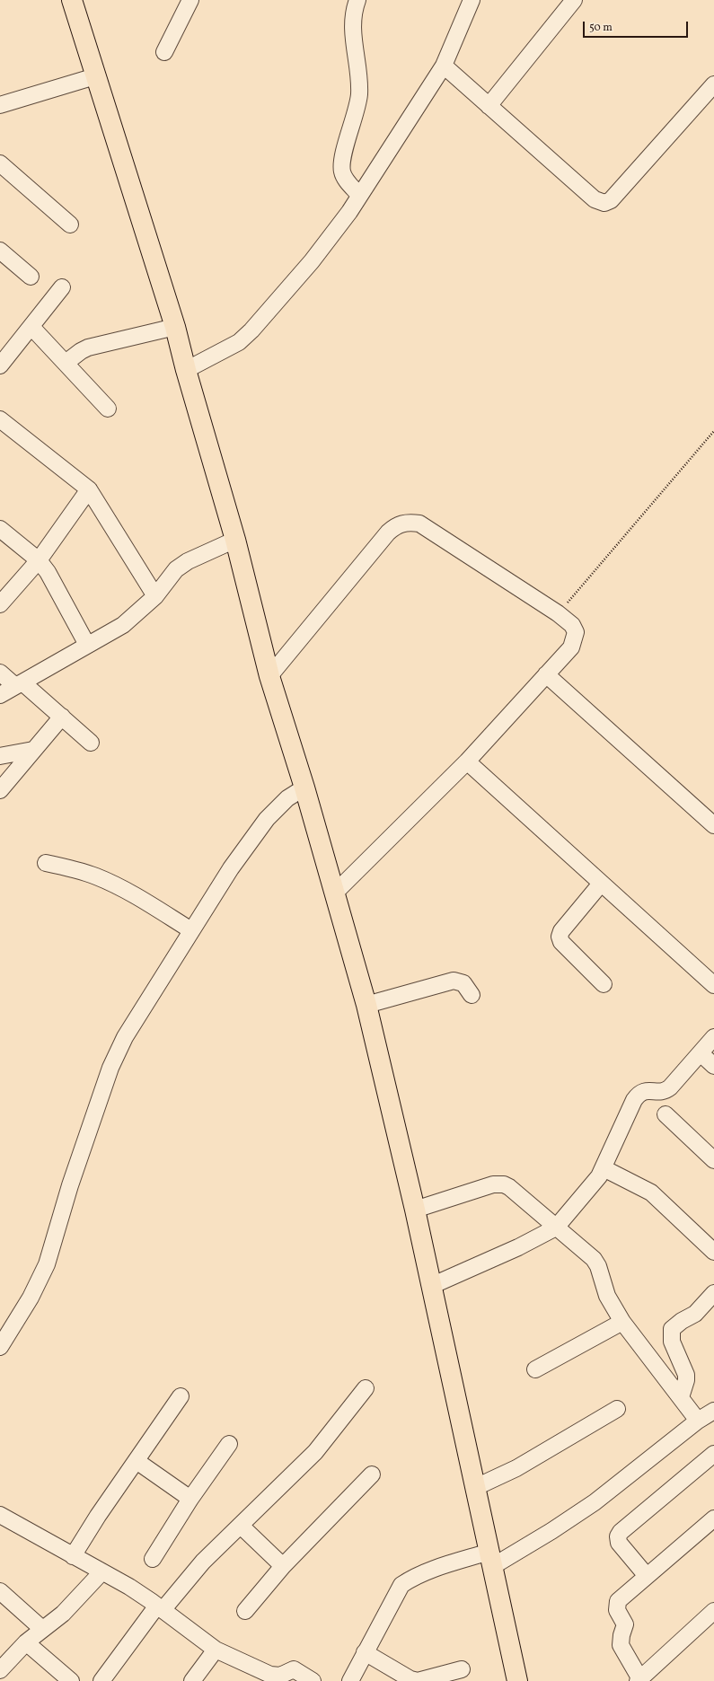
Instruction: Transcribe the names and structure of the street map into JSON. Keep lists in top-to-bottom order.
{
  "scale_bar": "50 m"
}
